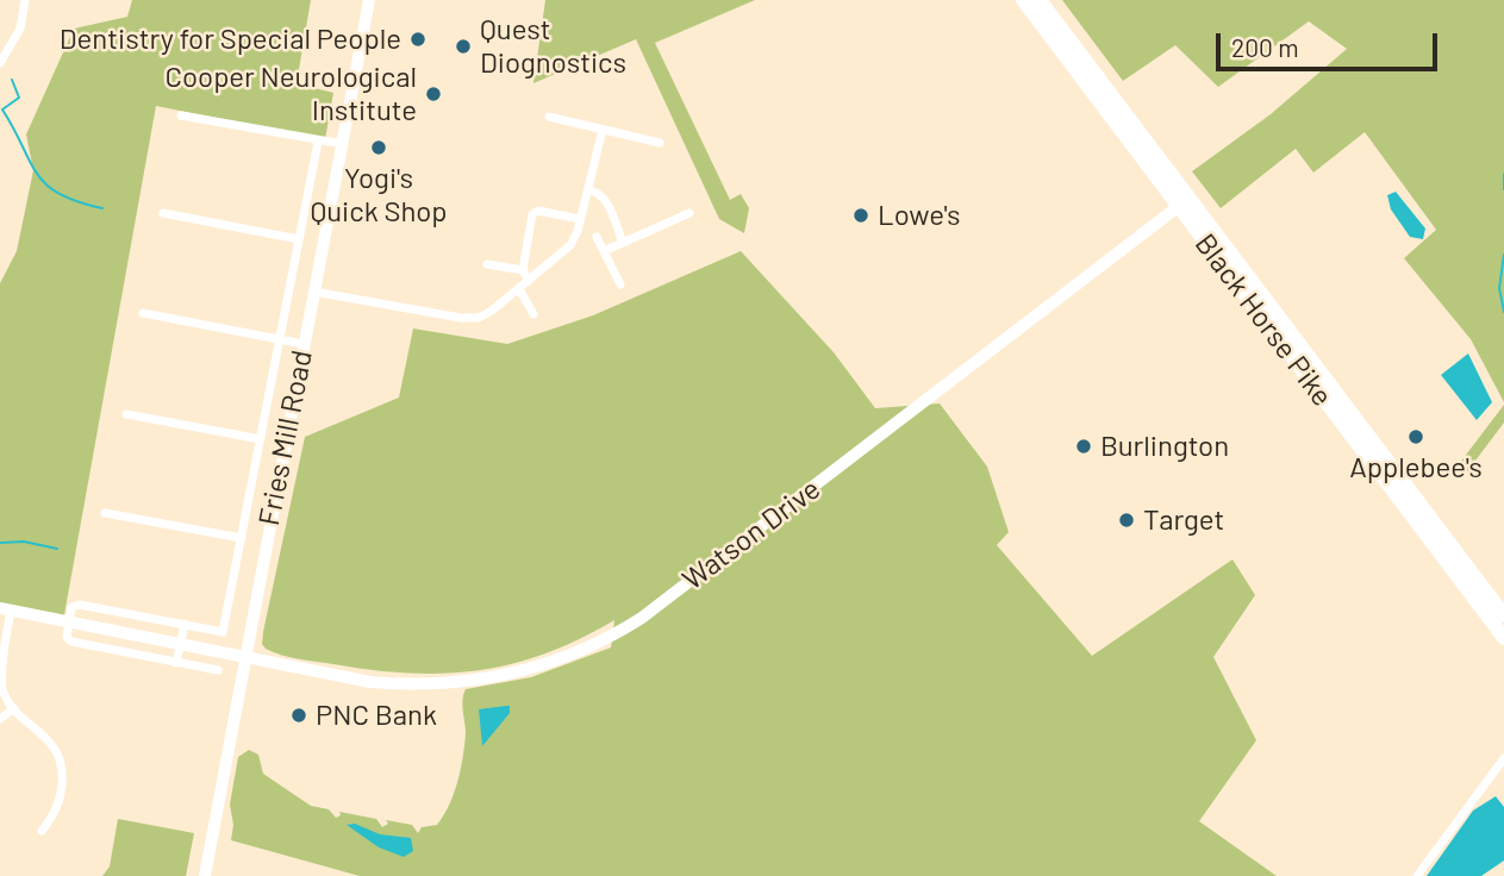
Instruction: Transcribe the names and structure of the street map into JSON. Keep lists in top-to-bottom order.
{
  "streets": {
    "highway": ["Black Horse Pike"],
    "main road": ["Fries Mill Road"],
    "street": ["Watson Drive"]
  },
  "crossings": [
    ["Black Horse Pike", "Watson Drive"],
    ["Fries Mill Road", "Watson Drive"]
  ],
  "places": [
    "Dentistry for Special People",
    "Quest Diognostics",
    "Cooper Neurological Institute",
    "Yogi's Quick Shop",
    "Lowe's",
    "Applebee's",
    "Burlington",
    "Target",
    "PNC Bank"
  ],
  "scale_bar": "200 m"
}
